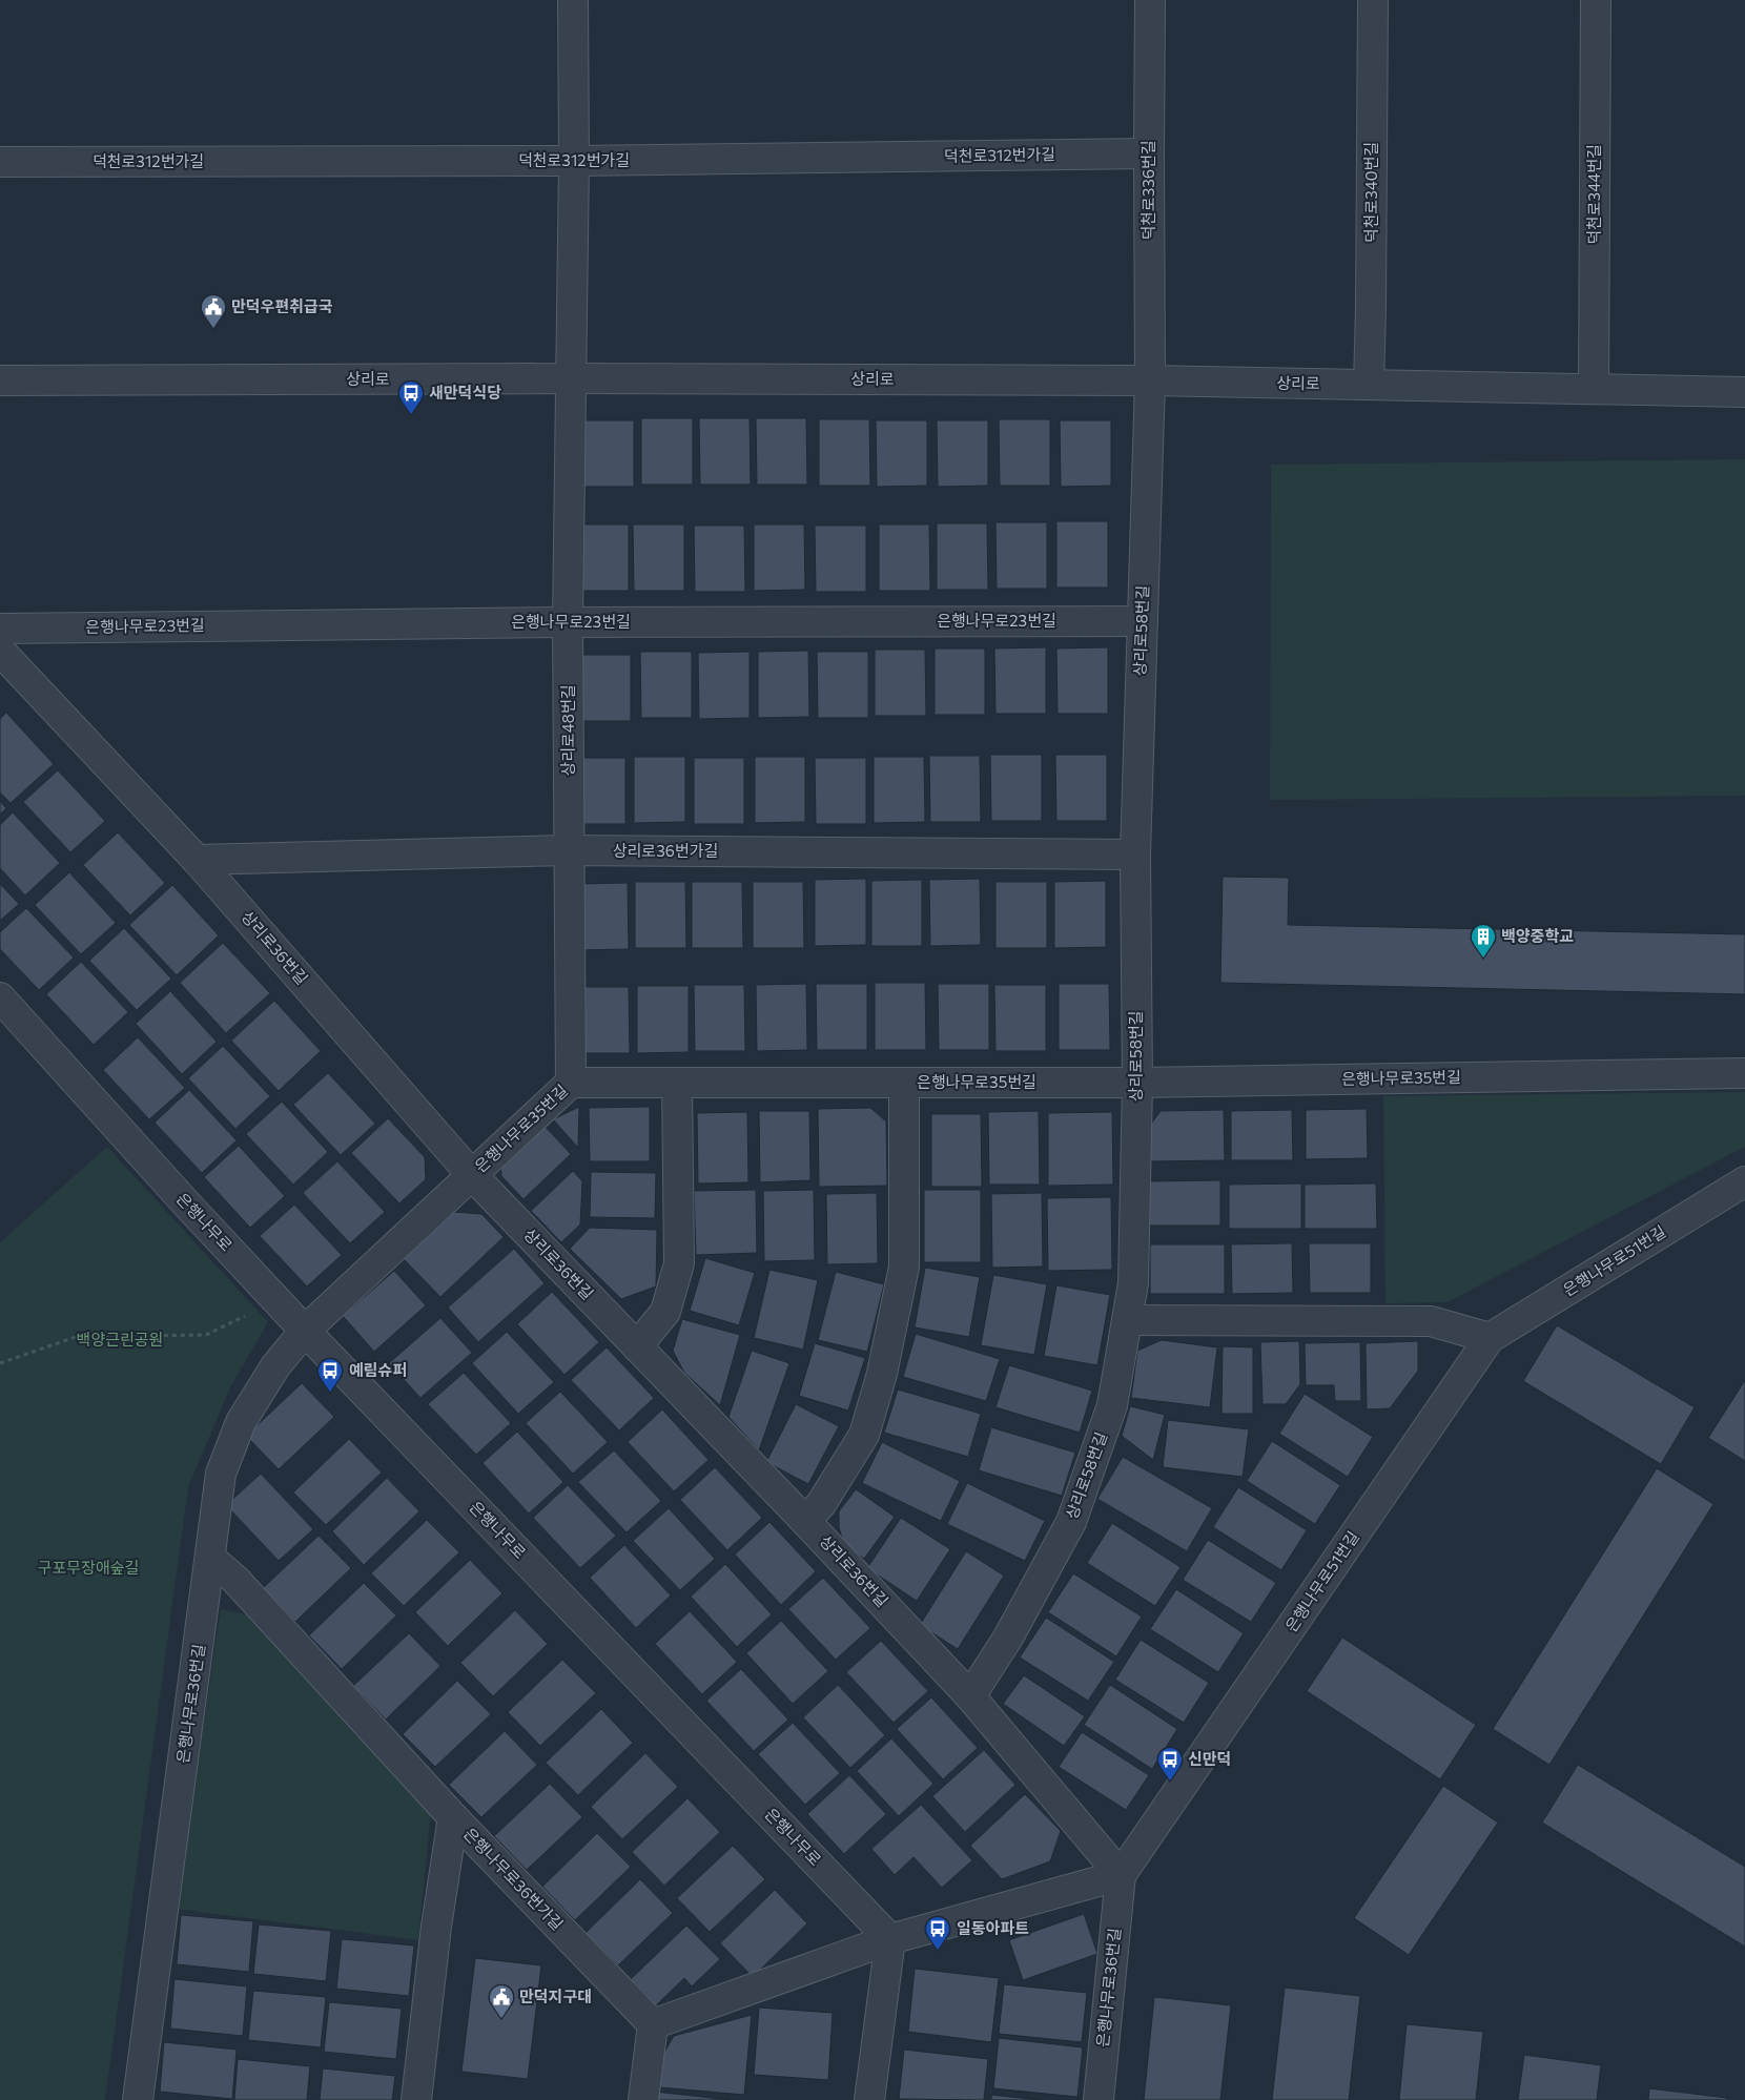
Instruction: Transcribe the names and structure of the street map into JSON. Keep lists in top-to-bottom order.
{
  "streets": {
    "street": [
      "덕천로312번가길",
      "덕천로336번길",
      "덕천로340번길",
      "덕천로344번길",
      "상리로",
      "은행나무로23번길",
      "상리로58번길",
      "상리로48번길",
      "상리로36번가길",
      "상리로36번길",
      "은행나무로35번길",
      "은행나무로",
      "은행나무로51번길",
      "은행나무로36번길",
      "은행나무로36번가길"
    ]
  },
  "crossings": [
    ["덕천로312번가길", "덕천로336번길"],
    ["덕천로312번가길", "상리로48번길"],
    ["덕천로336번길", "상리로"],
    ["덕천로336번길", "상리로58번길"],
    ["덕천로340번길", "상리로"],
    ["덕천로344번길", "상리로"],
    ["상리로", "상리로58번길"],
    ["상리로", "상리로48번길"],
    ["은행나무로23번길", "상리로58번길"],
    ["은행나무로23번길", "상리로48번길"],
    ["상리로58번길", "상리로36번가길"],
    ["상리로58번길", "상리로36번길"],
    ["상리로58번길", "은행나무로35번길"],
    ["상리로48번길", "상리로36번가길"],
    ["상리로48번길", "은행나무로35번길"],
    ["상리로36번가길", "상리로36번길"],
    ["상리로36번길", "은행나무로35번길"],
    ["상리로36번길", "은행나무로51번길"],
    ["상리로36번길", "은행나무로36번길"],
    ["은행나무로35번길", "은행나무로"],
    ["은행나무로35번길", "은행나무로36번길"],
    ["은행나무로", "은행나무로36번길"],
    ["은행나무로51번길", "은행나무로36번길"]
  ],
  "parks": ["백양근린공원", "구포무장애숲길"],
  "places": {
    "public building": ["만덕우편취급국", "만덕지구대"],
    "bus stop": [
      "새만덕식당",
      "예림슈퍼",
      "신만덕",
      "일동아파트"
    ],
    "building": ["백양중학교"]
  }
}
